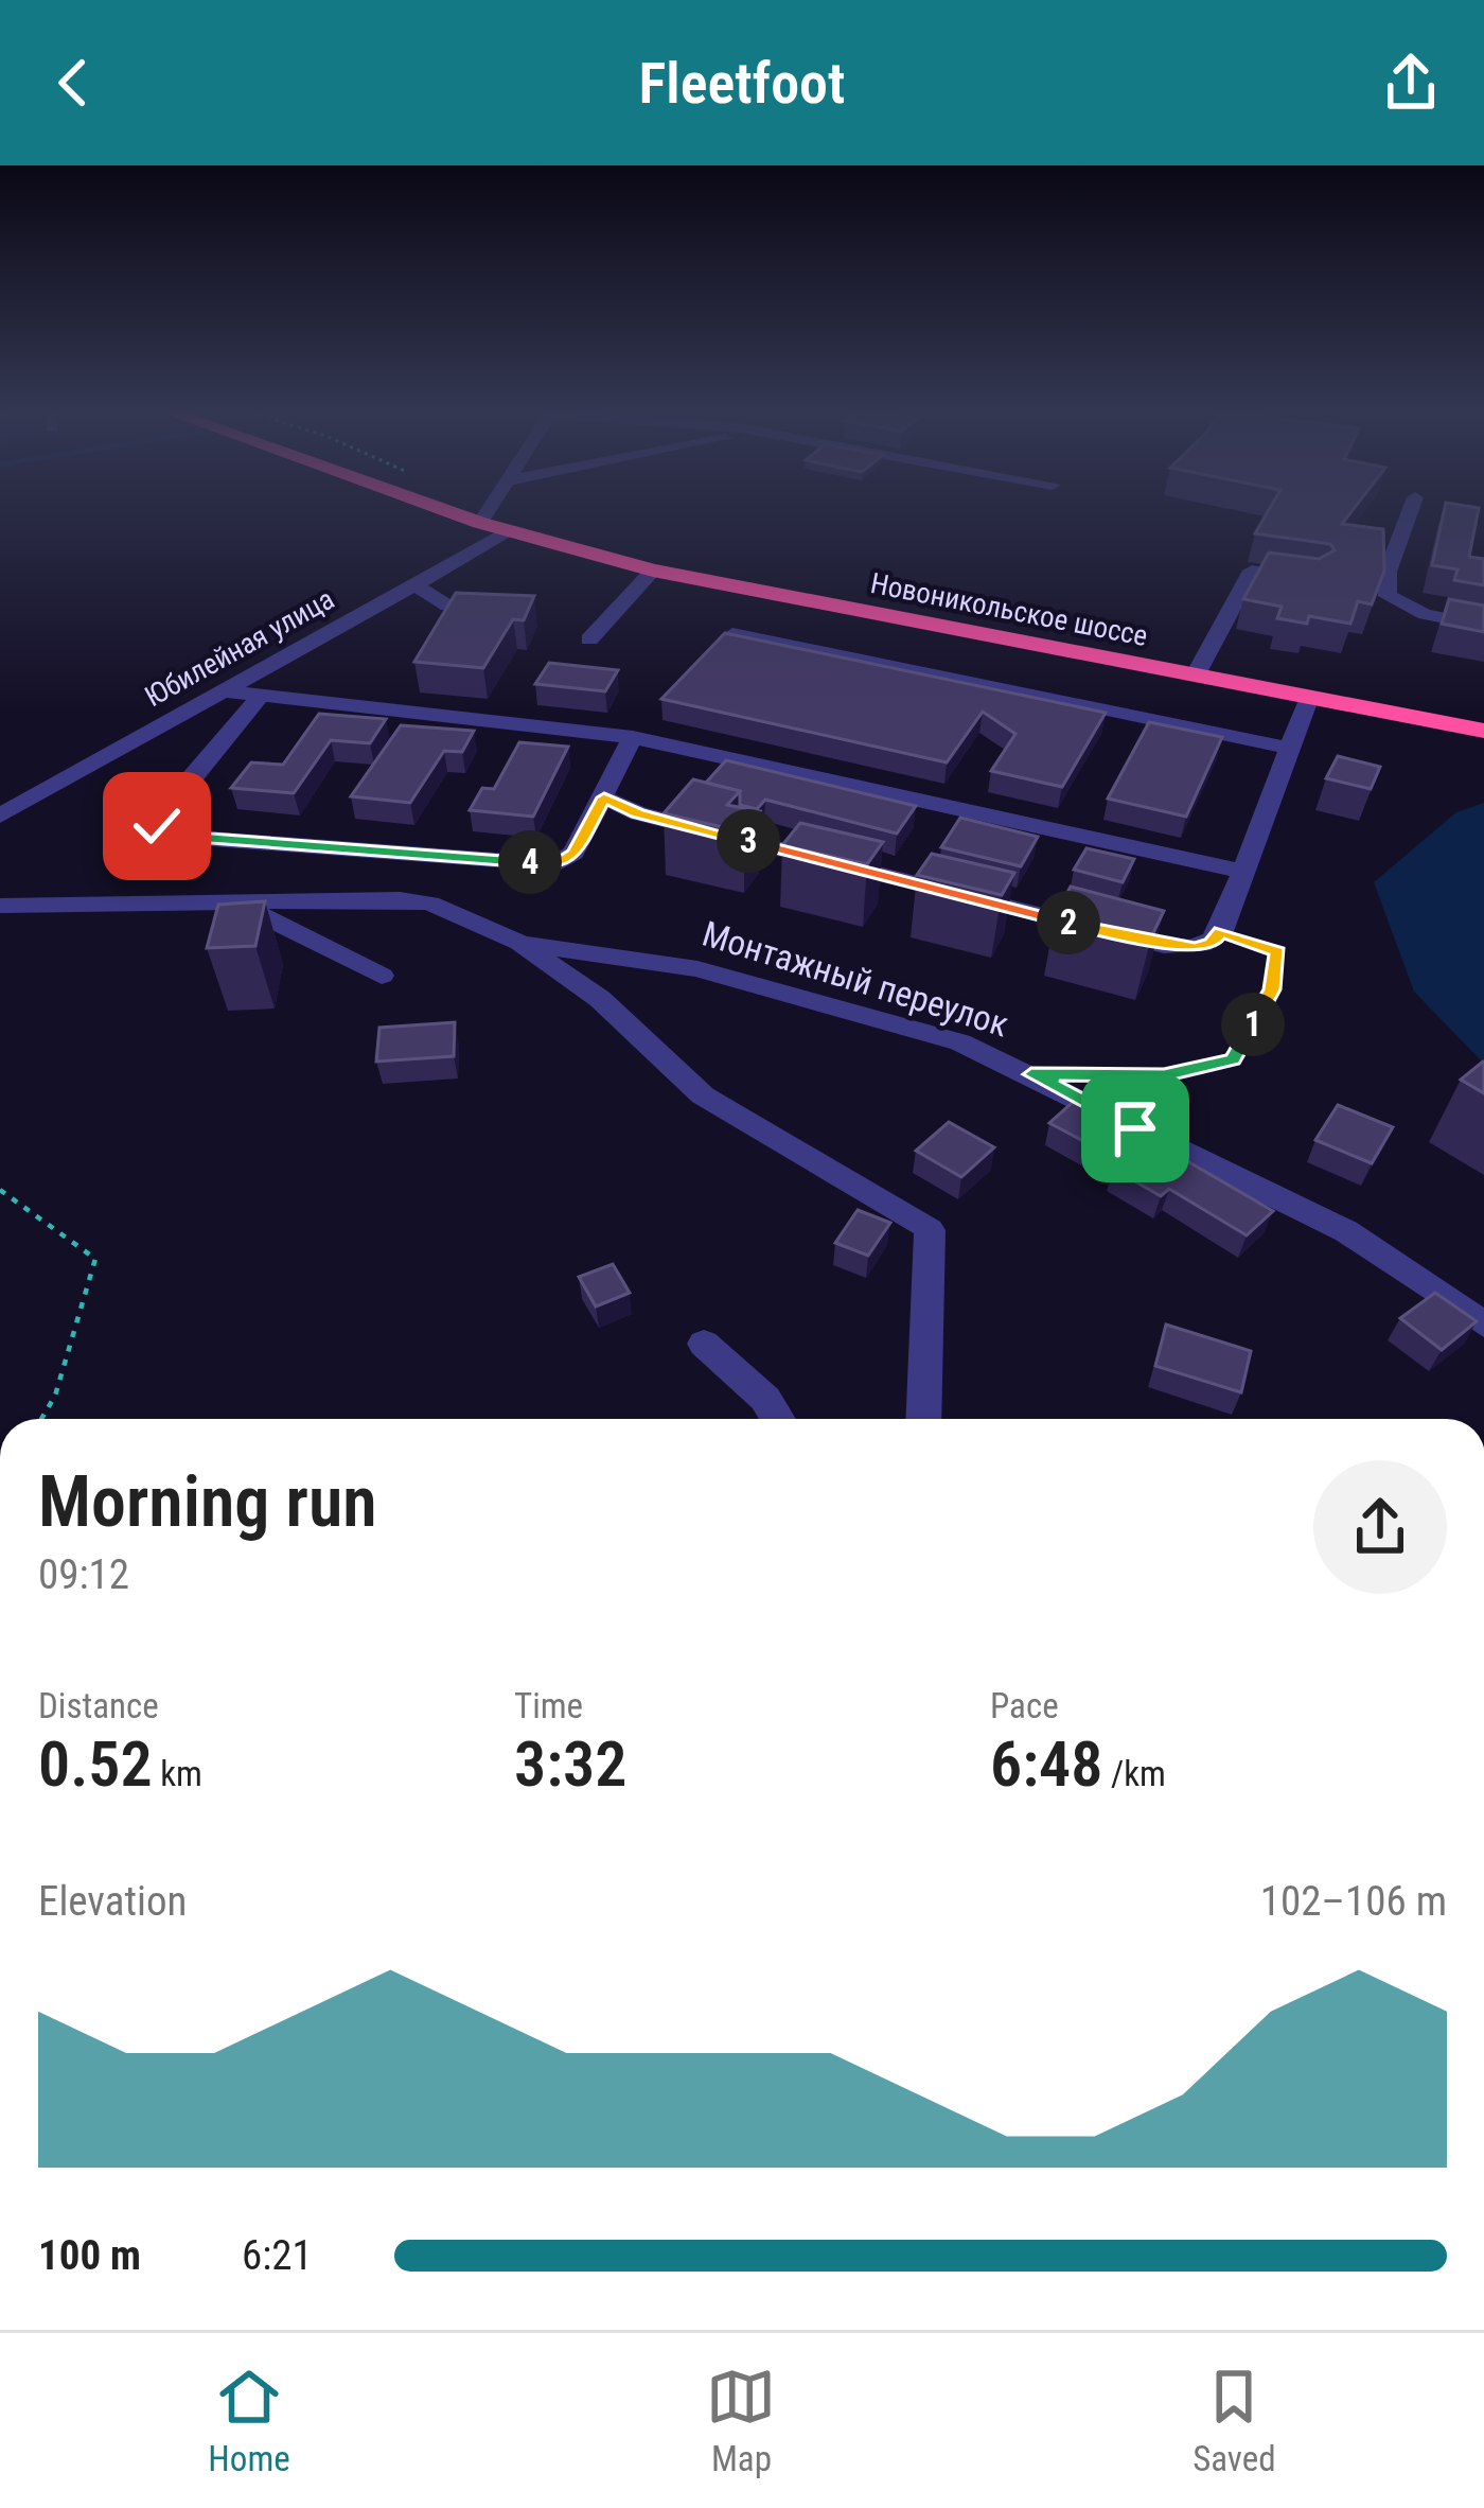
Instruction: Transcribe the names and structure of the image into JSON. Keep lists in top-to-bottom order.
{
  "streets": {
    "highway": ["Новоникольское шоссе"],
    "street": ["Юбилейная улица", "Монтажный переулок"]
  },
  "crossings": [
    ["Новоникольское шоссе", "Юбилейная улица"]
  ],
  "page": {
    "header": "Fleetfoot",
    "pins": [
      "3",
      "4",
      "2",
      "1"
    ],
    "heading": ["Morning run", "09:12"],
    "stats": [
      ["Distance", "0.52 km"],
      ["Time", "3:32"],
      ["Pace", "6:48 /km"]
    ],
    "chart": ["Elevation", "102–106 m"],
    "list": [
      {
        "name": "100 m",
        "note": "6:21"
      }
    ],
    "tabs": ["Home", "Map", "Saved"]
  }
}
